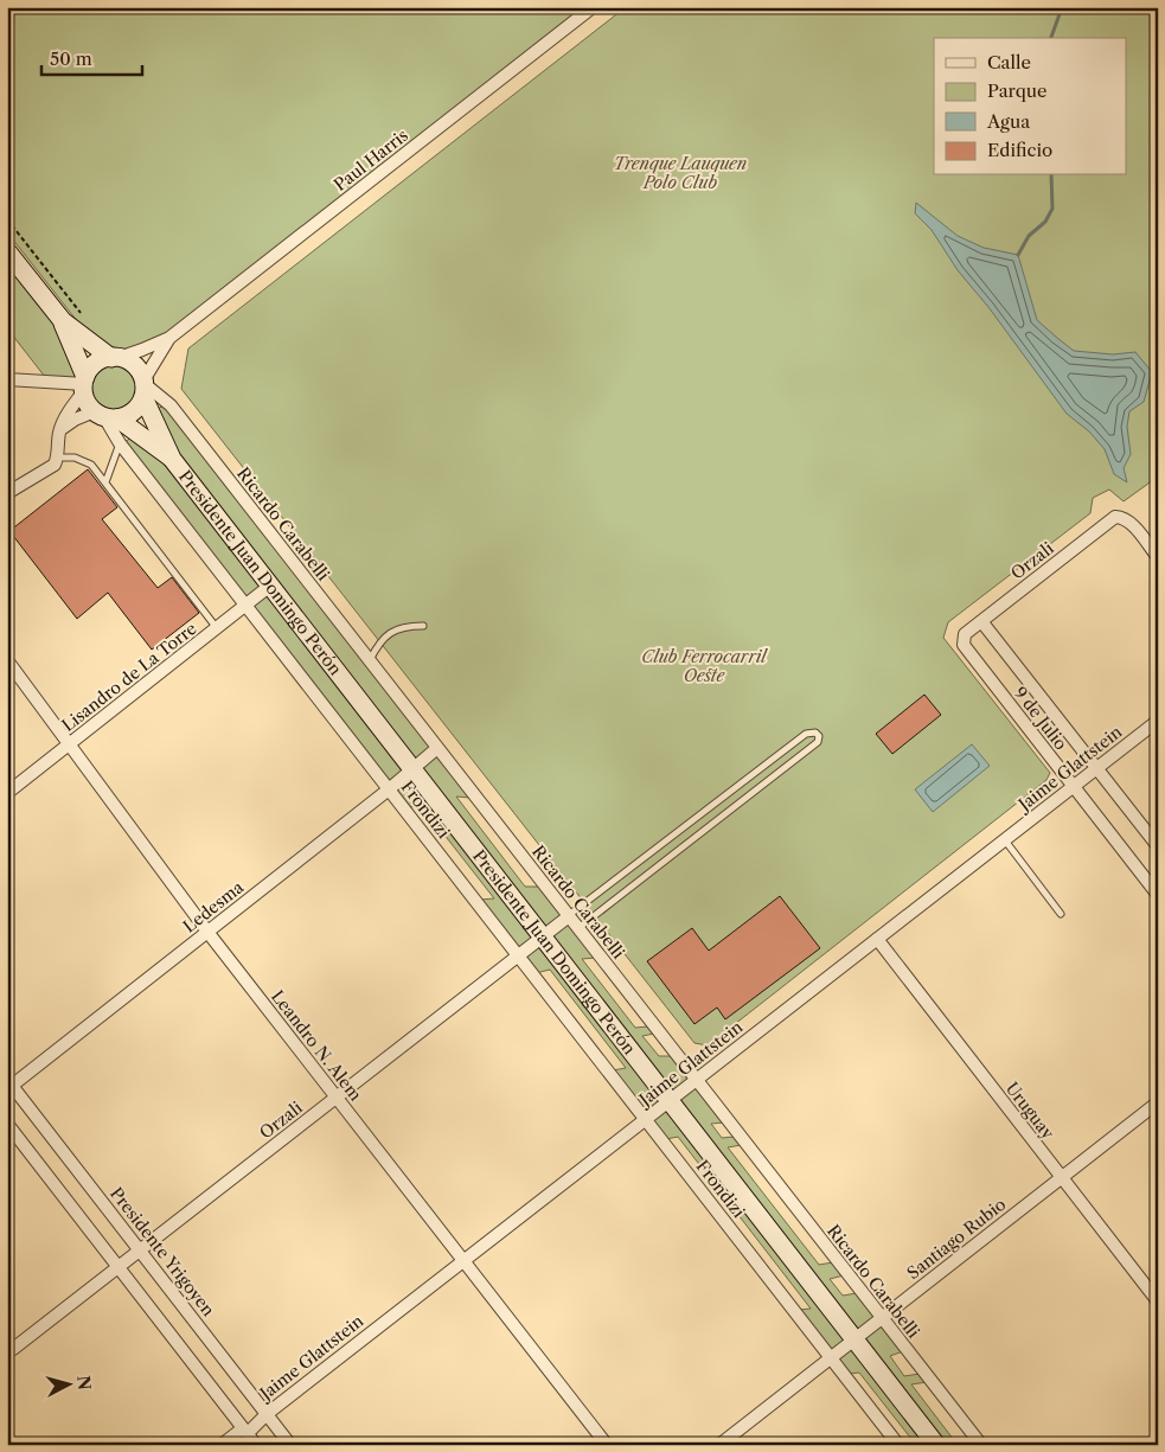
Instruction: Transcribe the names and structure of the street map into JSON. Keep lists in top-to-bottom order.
{
  "streets": {
    "main road": ["Presidente Juan Domingo Perón"],
    "street": [
      "Paul Harris",
      "Ricardo Carabelli",
      "Orzali",
      "Lisandro de La Torre",
      "9 de Julio",
      "Jaime Glattstein",
      "Frondizi",
      "Ledesma",
      "Leandro N. Alem",
      "Uruguay",
      "Santiago Rubio",
      "Presidente Yrigoyen"
    ]
  },
  "crossings": [
    ["Paul Harris", "Ricardo Carabelli"],
    ["Paul Harris", "Presidente Juan Domingo Perón"],
    ["Paul Harris", "Frondizi"],
    ["Ricardo Carabelli", "Orzali"],
    ["Ricardo Carabelli", "Presidente Juan Domingo Perón"],
    ["Ricardo Carabelli", "Jaime Glattstein"],
    ["Ricardo Carabelli", "Frondizi"],
    ["Ricardo Carabelli", "Ledesma"],
    ["Ricardo Carabelli", "Santiago Rubio"],
    ["Orzali", "Presidente Juan Domingo Perón"],
    ["Orzali", "9 de Julio"],
    ["Orzali", "Frondizi"],
    ["Orzali", "Leandro N. Alem"],
    ["Orzali", "Presidente Yrigoyen"],
    ["Presidente Juan Domingo Perón", "Lisandro de La Torre"],
    ["Presidente Juan Domingo Perón", "Jaime Glattstein"],
    ["Presidente Juan Domingo Perón", "Frondizi"],
    ["Presidente Juan Domingo Perón", "Ledesma"],
    ["Presidente Juan Domingo Perón", "Santiago Rubio"],
    ["Lisandro de La Torre", "Frondizi"],
    ["Lisandro de La Torre", "Leandro N. Alem"],
    ["9 de Julio", "Jaime Glattstein"],
    ["Jaime Glattstein", "Frondizi"],
    ["Jaime Glattstein", "Leandro N. Alem"],
    ["Jaime Glattstein", "Uruguay"],
    ["Jaime Glattstein", "Presidente Yrigoyen"],
    ["Frondizi", "Ledesma"],
    ["Frondizi", "Santiago Rubio"],
    ["Ledesma", "Leandro N. Alem"],
    ["Ledesma", "Presidente Yrigoyen"],
    ["Uruguay", "Santiago Rubio"]
  ],
  "parks": ["Trenque Lauquen Polo Club", "Club Ferrocarril Oeste"],
  "legend": [
    "Calle",
    "Parque",
    "Agua",
    "Edificio"
  ],
  "scale_bar": "50 m",
  "north": "right"
}
